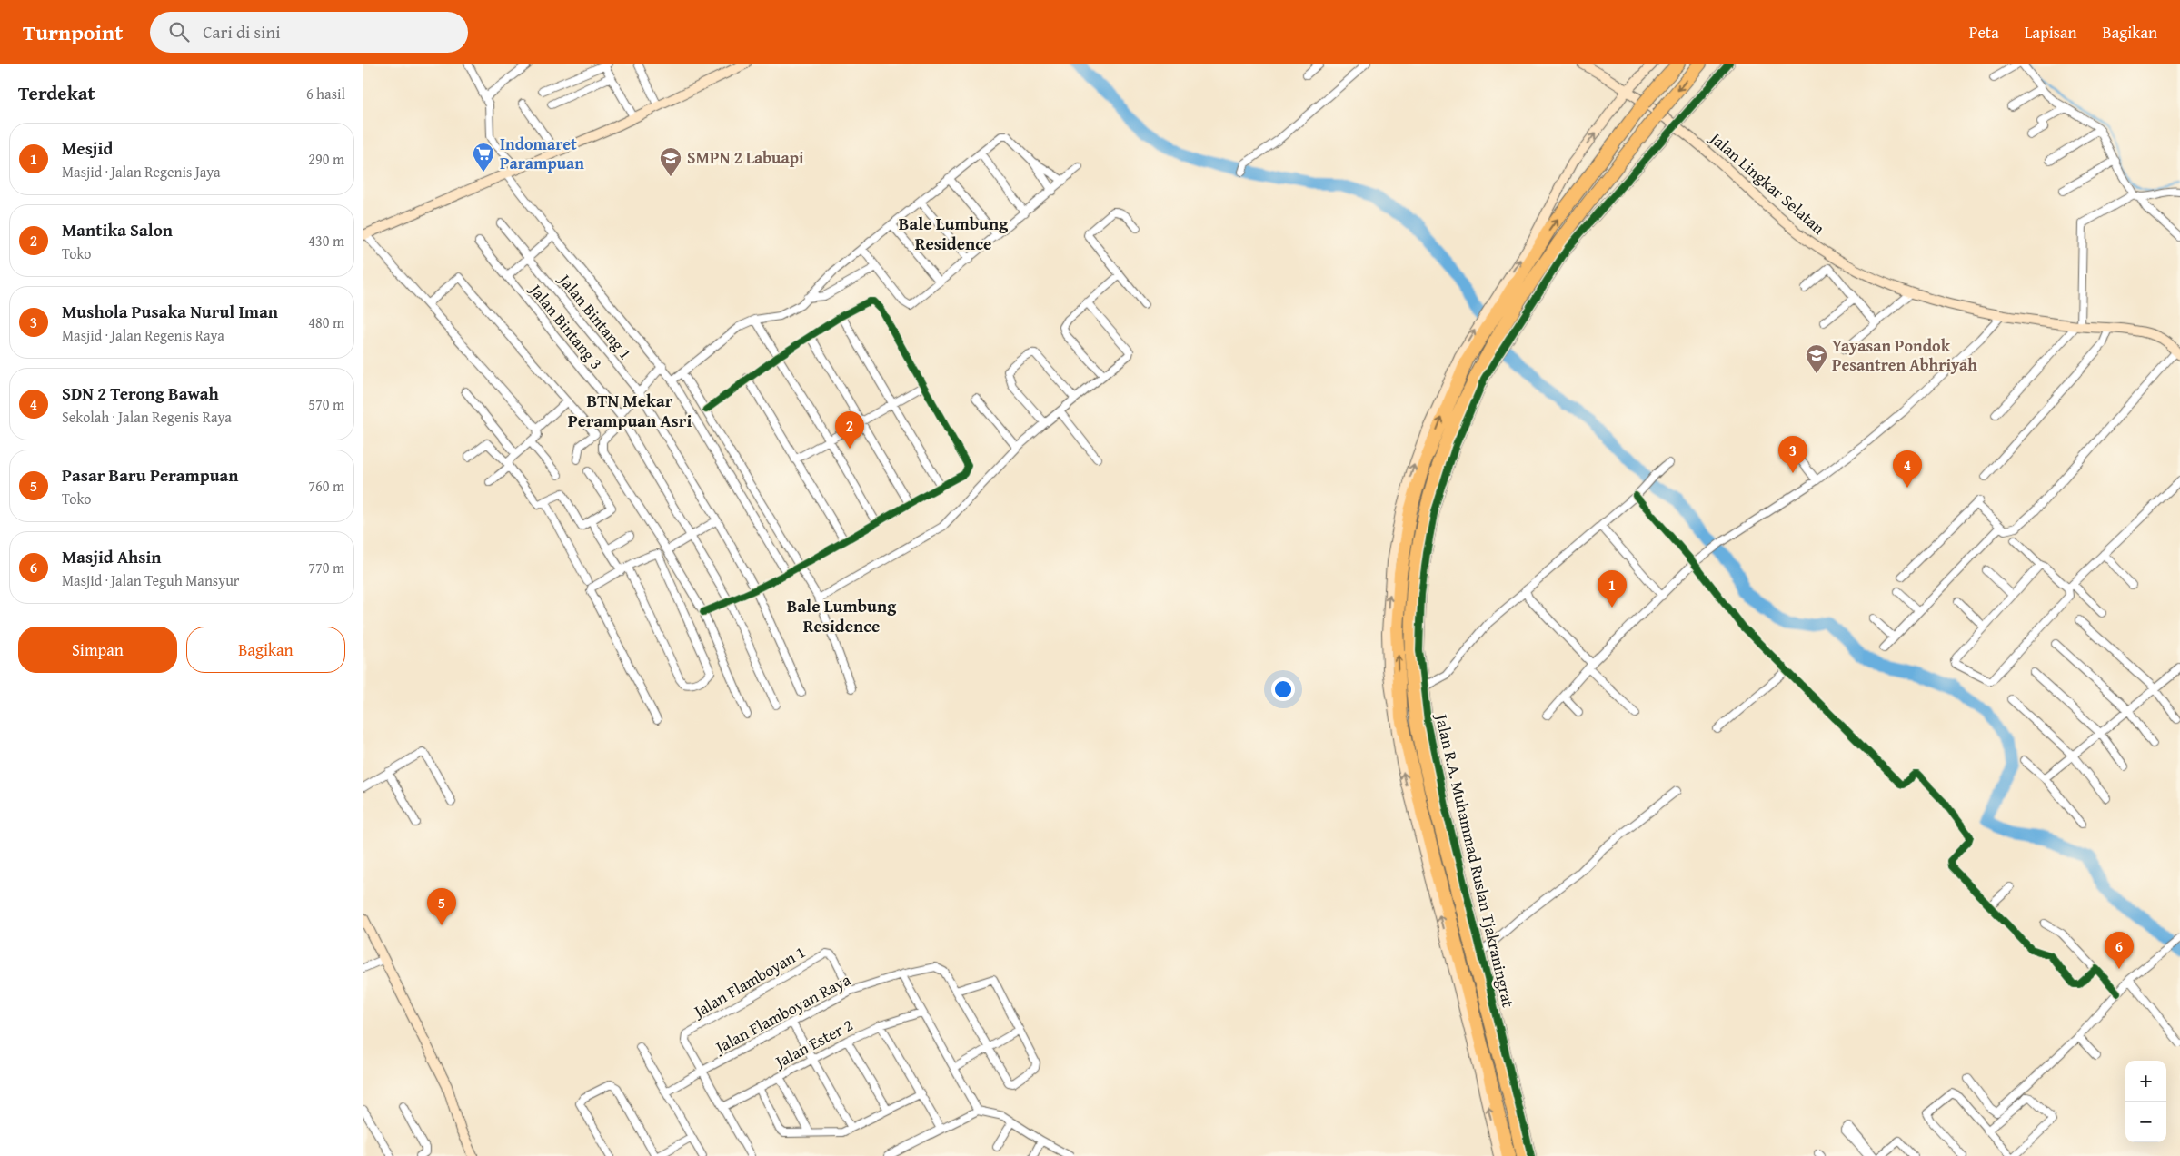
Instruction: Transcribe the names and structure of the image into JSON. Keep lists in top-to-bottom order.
{
  "streets": {
    "highway": ["Jalan R.A. Muhammad Ruslan Tjakraningrat"],
    "street": [
      "Jalan Lingkar Selatan",
      "Jalan Bintang 1",
      "Jalan Bintang 3",
      "Jalan Flamboyan 1",
      "Jalan Flamboyan Raya",
      "Jalan Ester 2"
    ]
  },
  "crossings": [
    ["Jalan Lingkar Selatan", "Jalan R.A. Muhammad Ruslan Tjakraningrat"],
    ["Jalan Flamboyan 1", "Jalan Flamboyan Raya"]
  ],
  "districts": ["Bale Lumbung Residence", "BTN Mekar Perampuan Asri", "Bale Lumbung Residence"],
  "places": {
    "supermarket": ["Indomaret Parampuan"],
    "school or university": ["SMPN 2 Labuapi", "Yayasan Pondok Pesantren Abhriyah"]
  },
  "page": {
    "header": "Turnpoint",
    "search": "Cari di sini",
    "nav": ["Peta", "Lapisan", "Bagikan"],
    "heading": ["Terdekat", "6 hasil"],
    "list": [
      {
        "mark": "1",
        "name": "Mesjid",
        "note": "Masjid · Jalan Regenis Jaya",
        "value": "290 m"
      },
      {
        "mark": "2",
        "name": "Mantika Salon",
        "note": "Toko",
        "value": "430 m"
      },
      {
        "mark": "3",
        "name": "Mushola Pusaka Nurul Iman",
        "note": "Masjid · Jalan Regenis Raya",
        "value": "480 m"
      },
      {
        "mark": "4",
        "name": "SDN 2 Terong Bawah",
        "note": "Sekolah · Jalan Regenis Raya",
        "value": "570 m"
      },
      {
        "mark": "5",
        "name": "Pasar Baru Perampuan",
        "note": "Toko",
        "value": "760 m"
      },
      {
        "mark": "6",
        "name": "Masjid Ahsin",
        "note": "Masjid · Jalan Teguh Mansyur",
        "value": "770 m"
      }
    ],
    "pins": [
      "2",
      "3",
      "4",
      "1",
      "5",
      "6"
    ],
    "buttons": ["Simpan", "Bagikan"],
    "map_buttons": ["+", "−"]
  }
}
